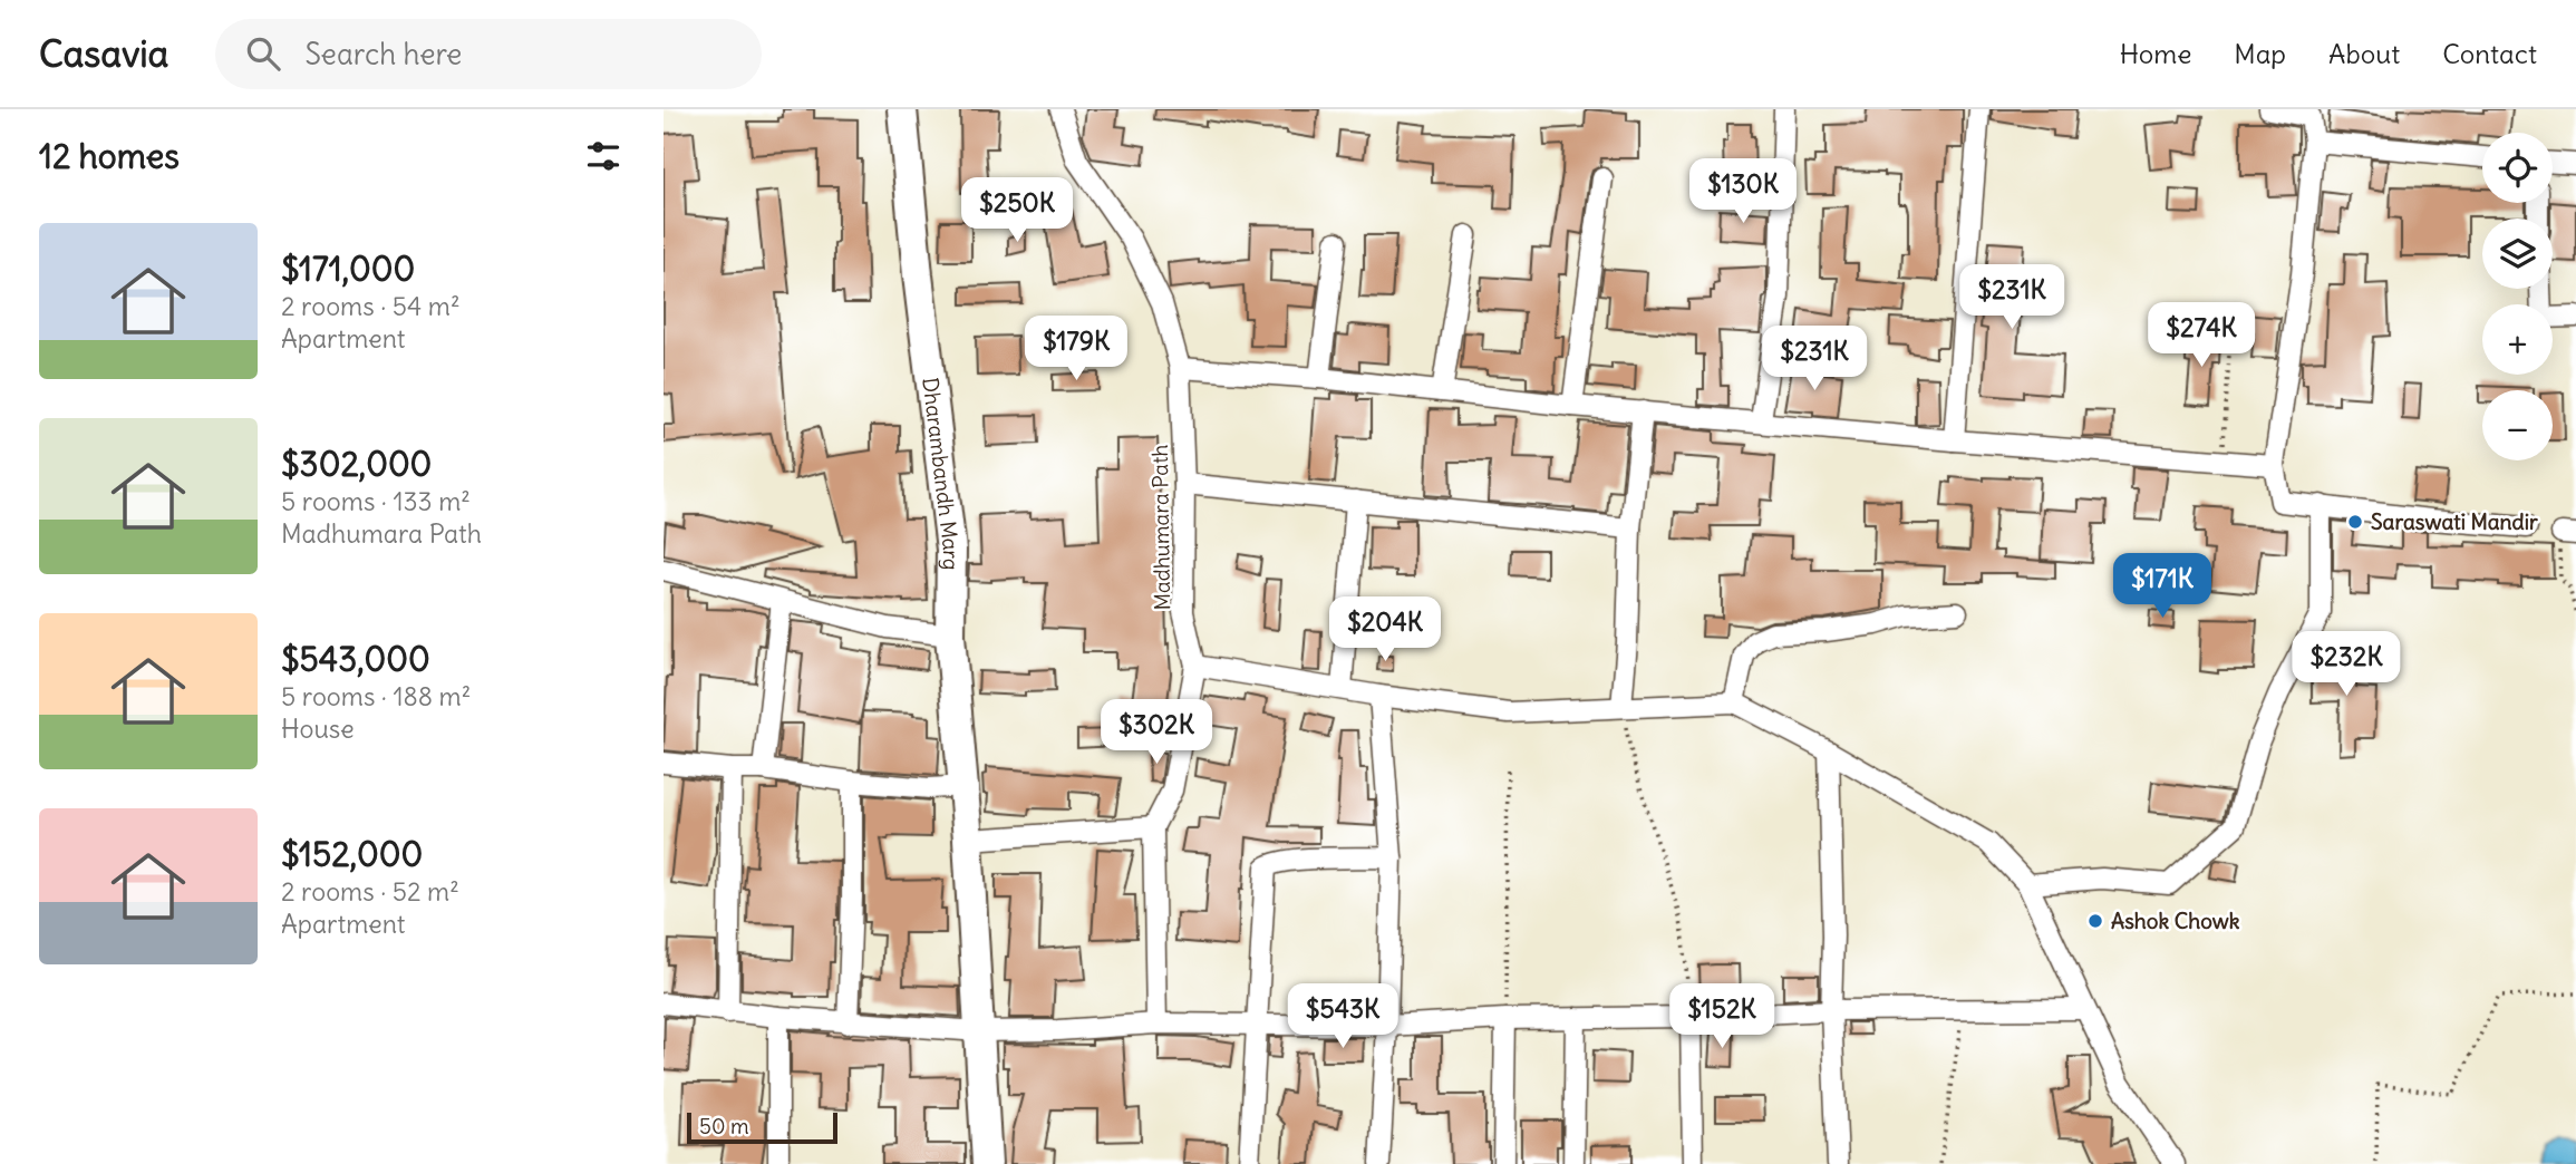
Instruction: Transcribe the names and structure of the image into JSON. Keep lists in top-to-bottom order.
{
  "streets": {
    "main road": ["Dharambandh Marg"],
    "street": ["Madhumara Path"]
  },
  "places": ["Saraswati Mandir", "Ashok Chowk"],
  "scale_bar": "50 m",
  "page": {
    "header": "Casavia",
    "search": "Search here",
    "nav": [
      "Home",
      "Map",
      "About",
      "Contact"
    ],
    "heading": "12 homes",
    "map_buttons": ["+", "−"],
    "price": [
      "$130K",
      "$250K",
      "$231K",
      "$274K",
      "$179K",
      "$231K",
      "$171K",
      "$204K",
      "$232K",
      "$302K",
      "$543K",
      "$152K"
    ],
    "list": [
      {
        "name": "$171,000",
        "note": "2 rooms · 54 m² · Apartment"
      },
      {
        "name": "$302,000",
        "note": "5 rooms · 133 m² · Madhumara Path"
      },
      {
        "name": "$543,000",
        "note": "5 rooms · 188 m² · House"
      },
      {
        "name": "$152,000",
        "note": "2 rooms · 52 m² · Apartment"
      }
    ],
    "scale": "50 m"
  }
}
